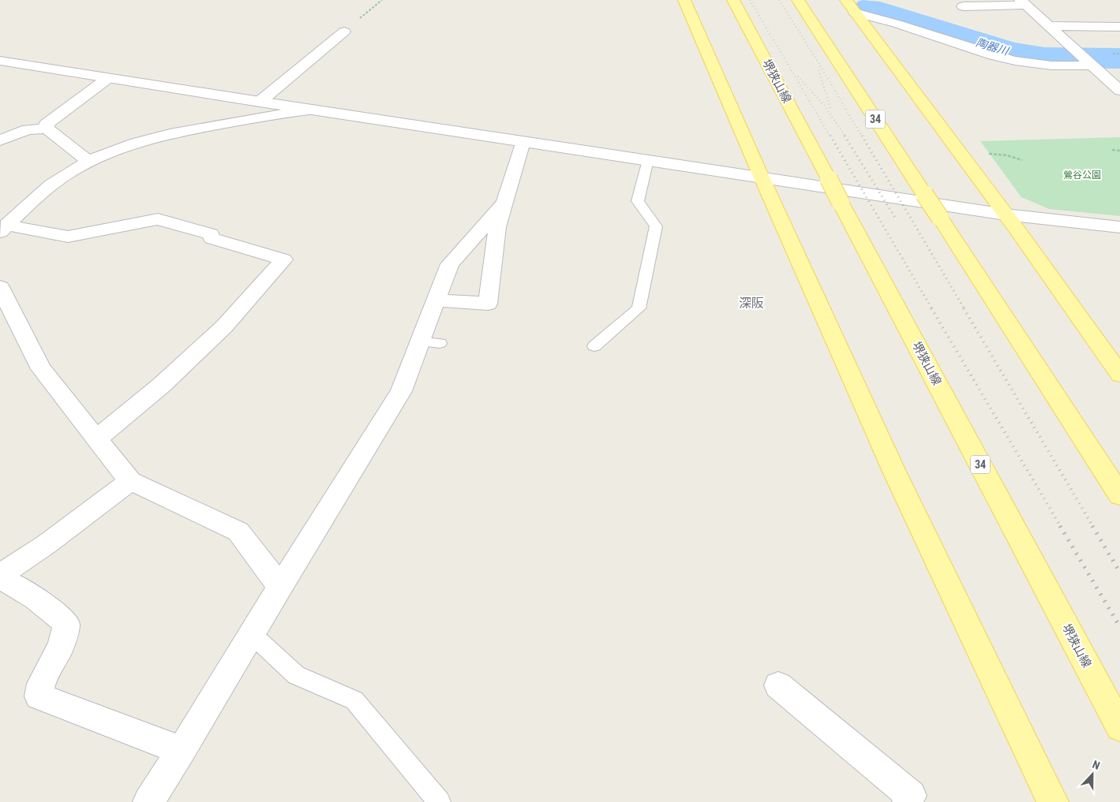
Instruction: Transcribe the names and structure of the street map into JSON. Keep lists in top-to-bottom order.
{
  "streets": {
    "main road": ["堺狭山線", "34"]
  },
  "districts": ["深阪"],
  "water": ["陶器川"],
  "parks": ["鶯谷公園"],
  "north": "top"
}
